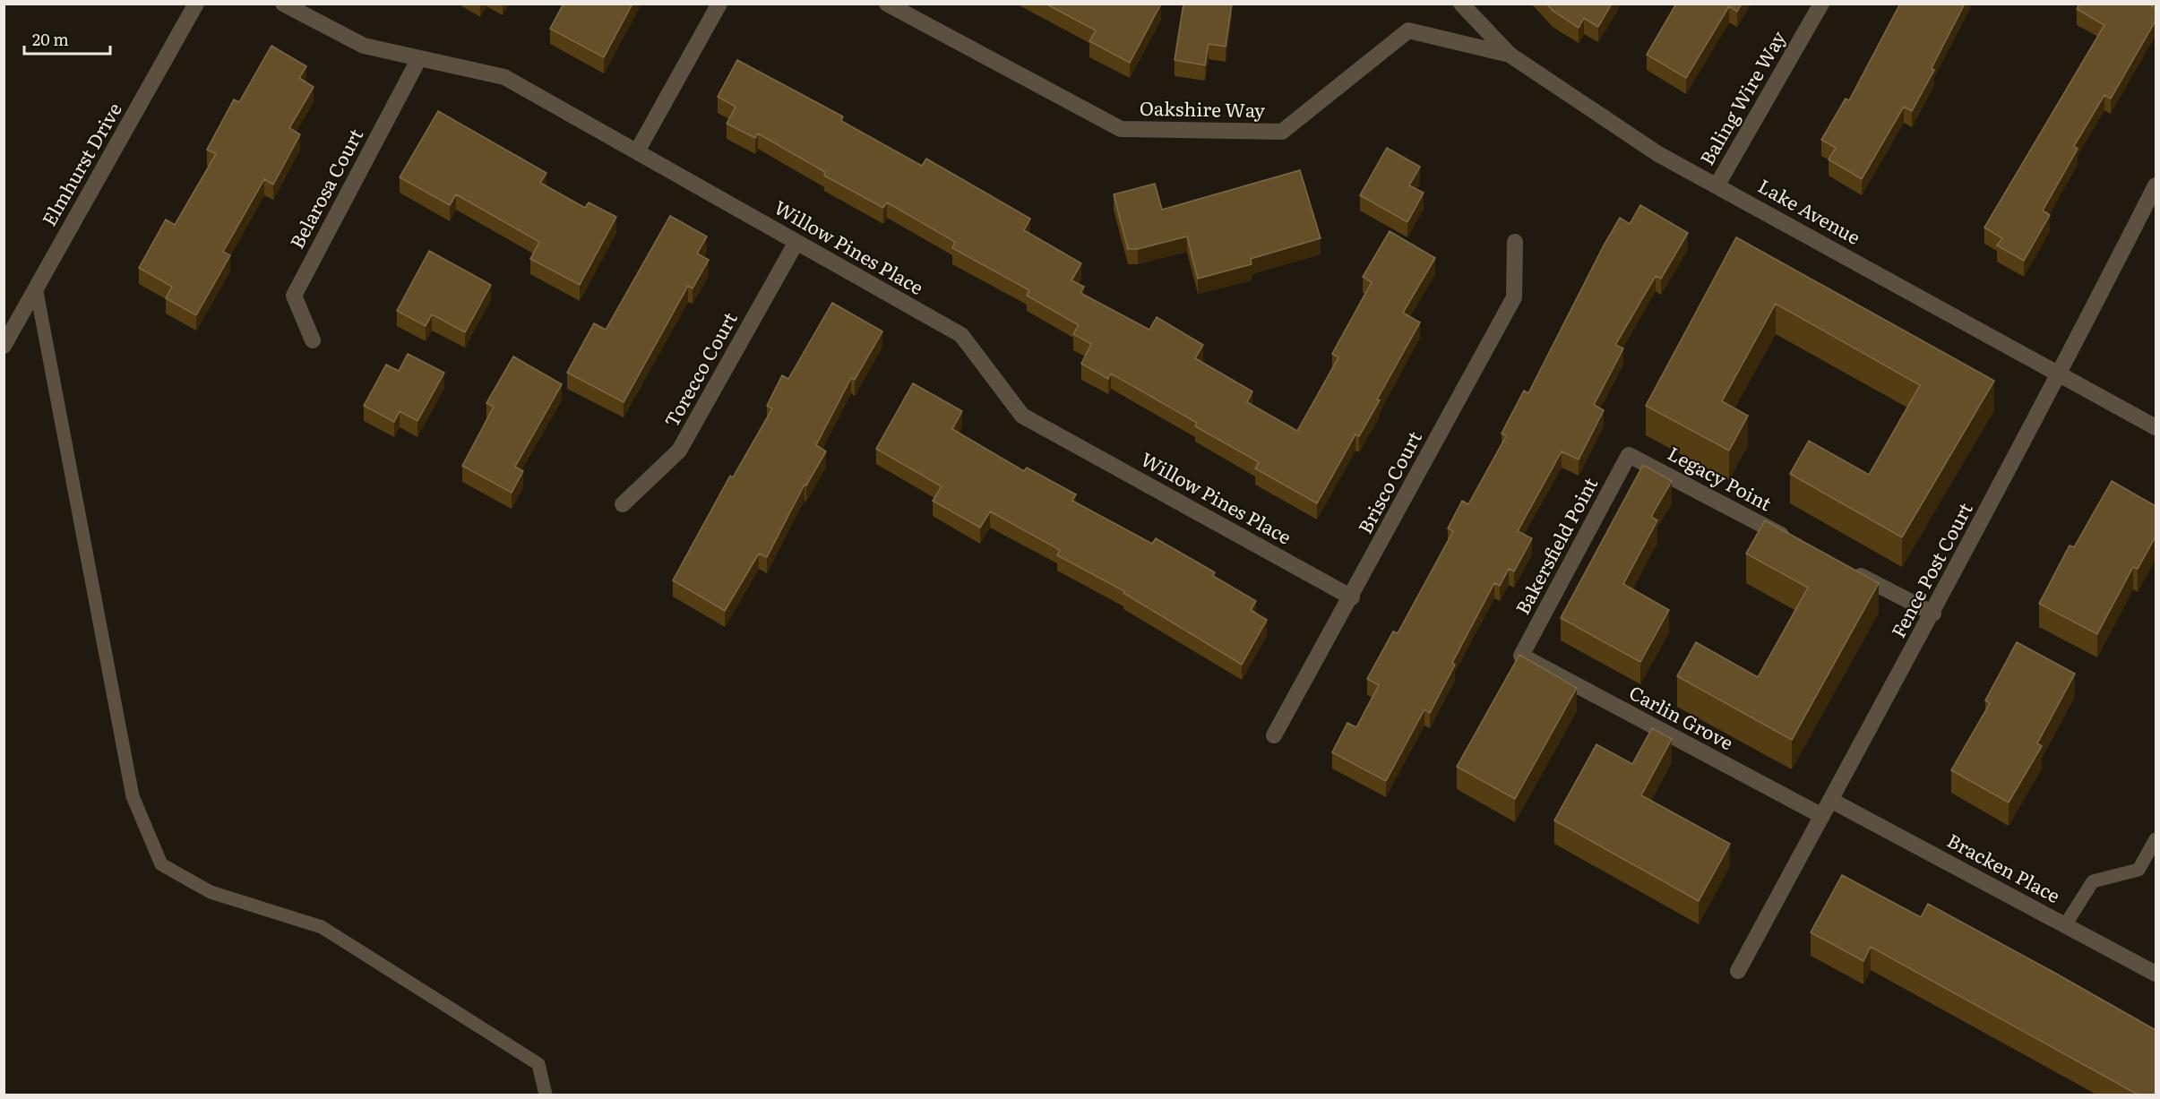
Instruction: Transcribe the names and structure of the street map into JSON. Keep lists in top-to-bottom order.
{
  "streets": {
    "street": [
      "Baling Wire Way",
      "Oakshire Way",
      "Elmhurst Drive",
      "Belarosa Court",
      "Lake Avenue",
      "Willow Pines Place",
      "Torecco Court",
      "Legacy Point",
      "Brisco Court",
      "Bakersfield Point",
      "Fence Post Court",
      "Carlin Grove",
      "Bracken Place"
    ]
  },
  "crossings": [
    ["Baling Wire Way", "Lake Avenue"],
    ["Oakshire Way", "Lake Avenue"],
    ["Belarosa Court", "Willow Pines Place"],
    ["Lake Avenue", "Fence Post Court"],
    ["Willow Pines Place", "Torecco Court"],
    ["Willow Pines Place", "Brisco Court"],
    ["Legacy Point", "Bakersfield Point"],
    ["Bakersfield Point", "Carlin Grove"],
    ["Fence Post Court", "Carlin Grove"],
    ["Fence Post Court", "Bracken Place"]
  ],
  "scale_bar": "20 m"
}
